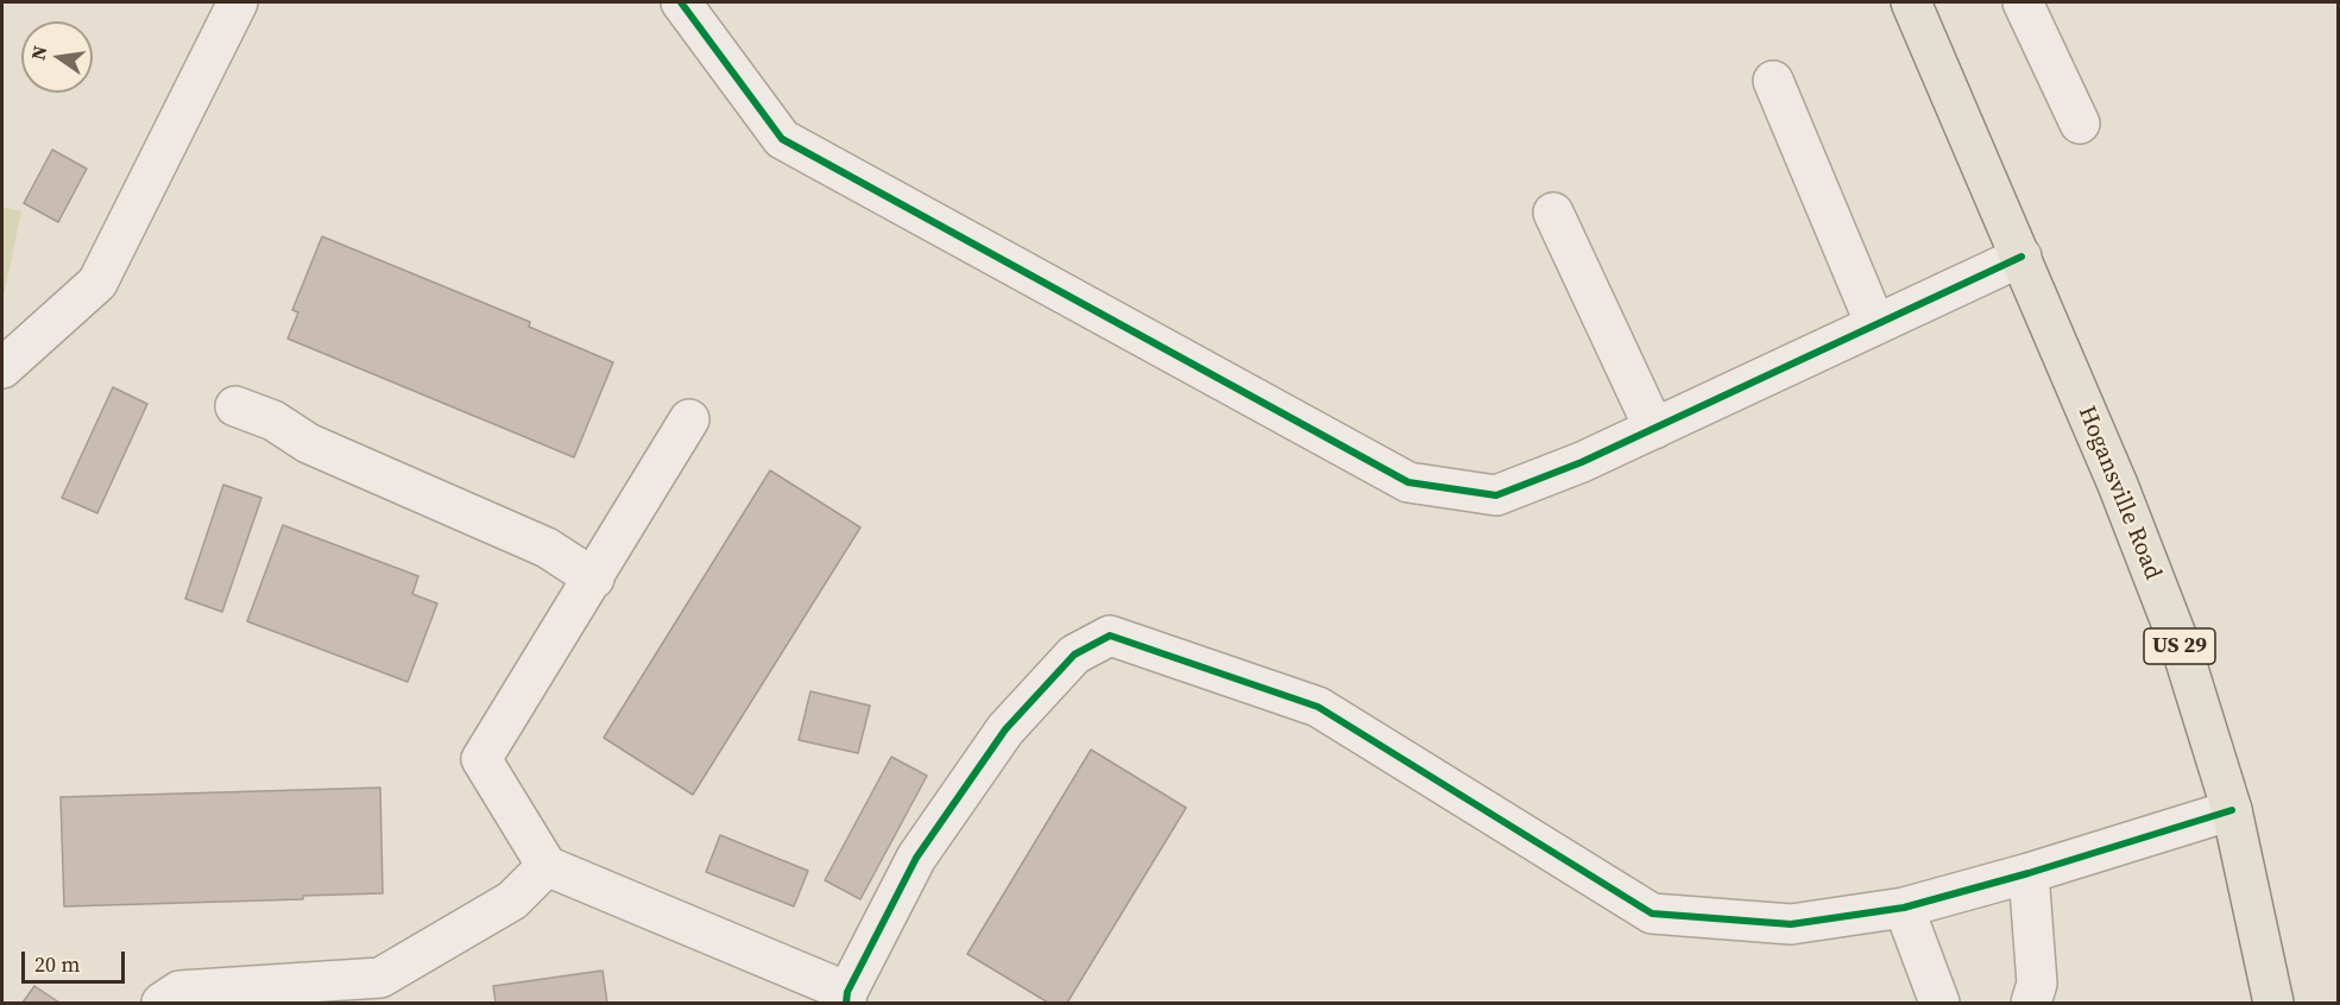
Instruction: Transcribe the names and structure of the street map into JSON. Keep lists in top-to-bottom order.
{
  "streets": {
    "main road": ["Hogansville Road", "US 29"]
  },
  "scale_bar": "20 m",
  "north": "left"
}
